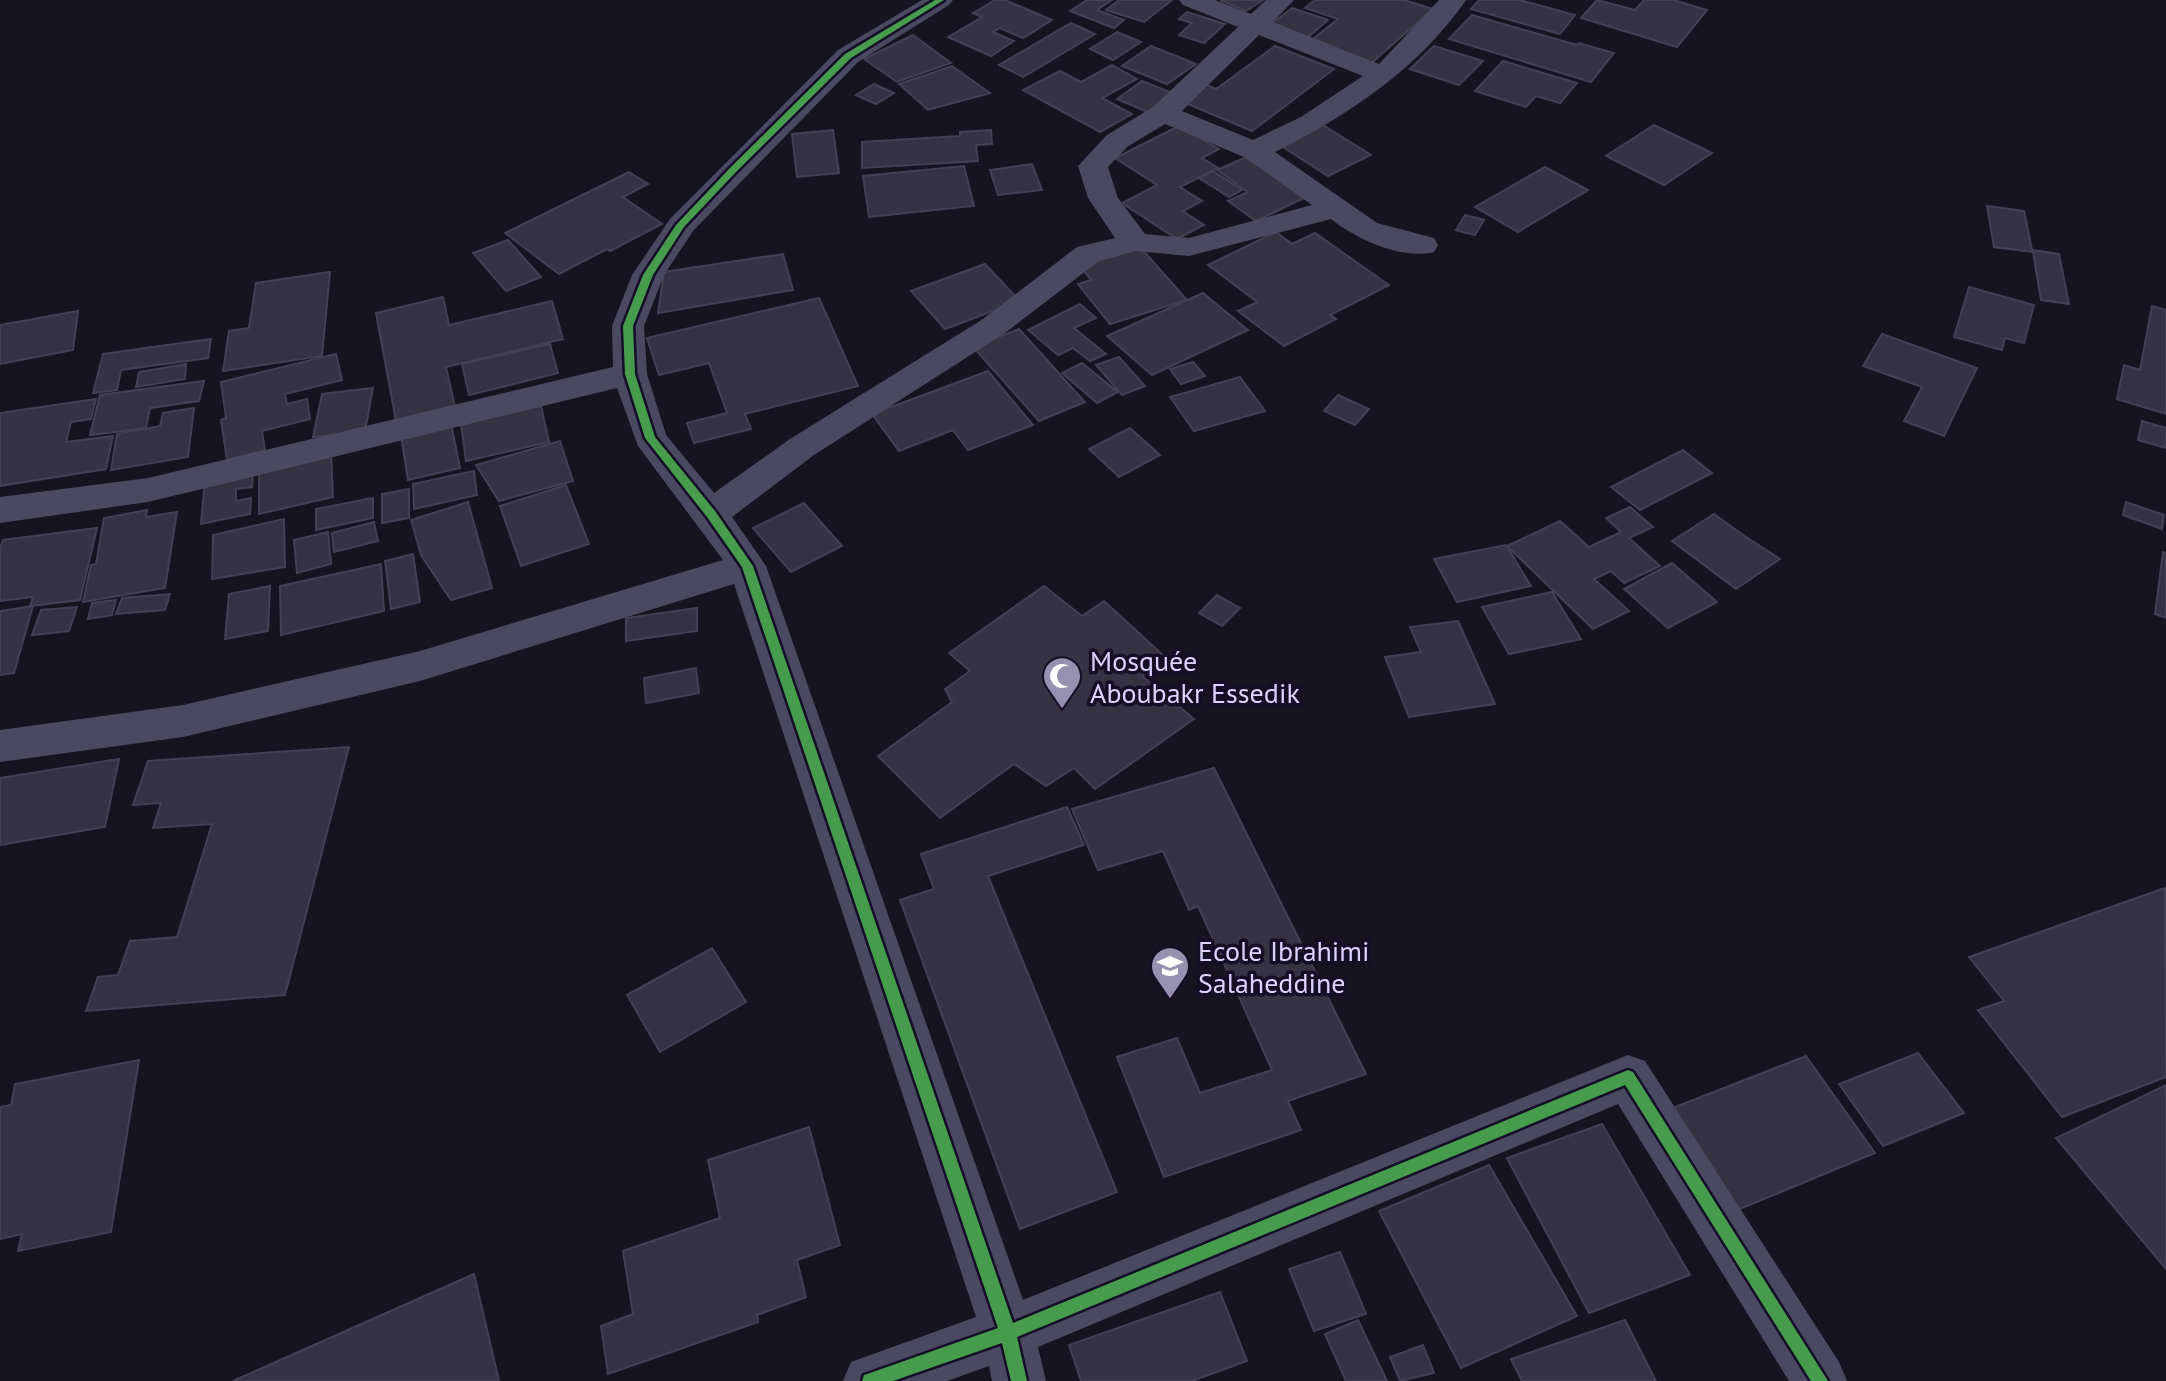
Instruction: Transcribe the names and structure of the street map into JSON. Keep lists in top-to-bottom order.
{
  "places": {
    "mosque": ["Mosquée Aboubakr Essedik"],
    "school or university": ["Ecole Ibrahimi Salaheddine"]
  }
}
